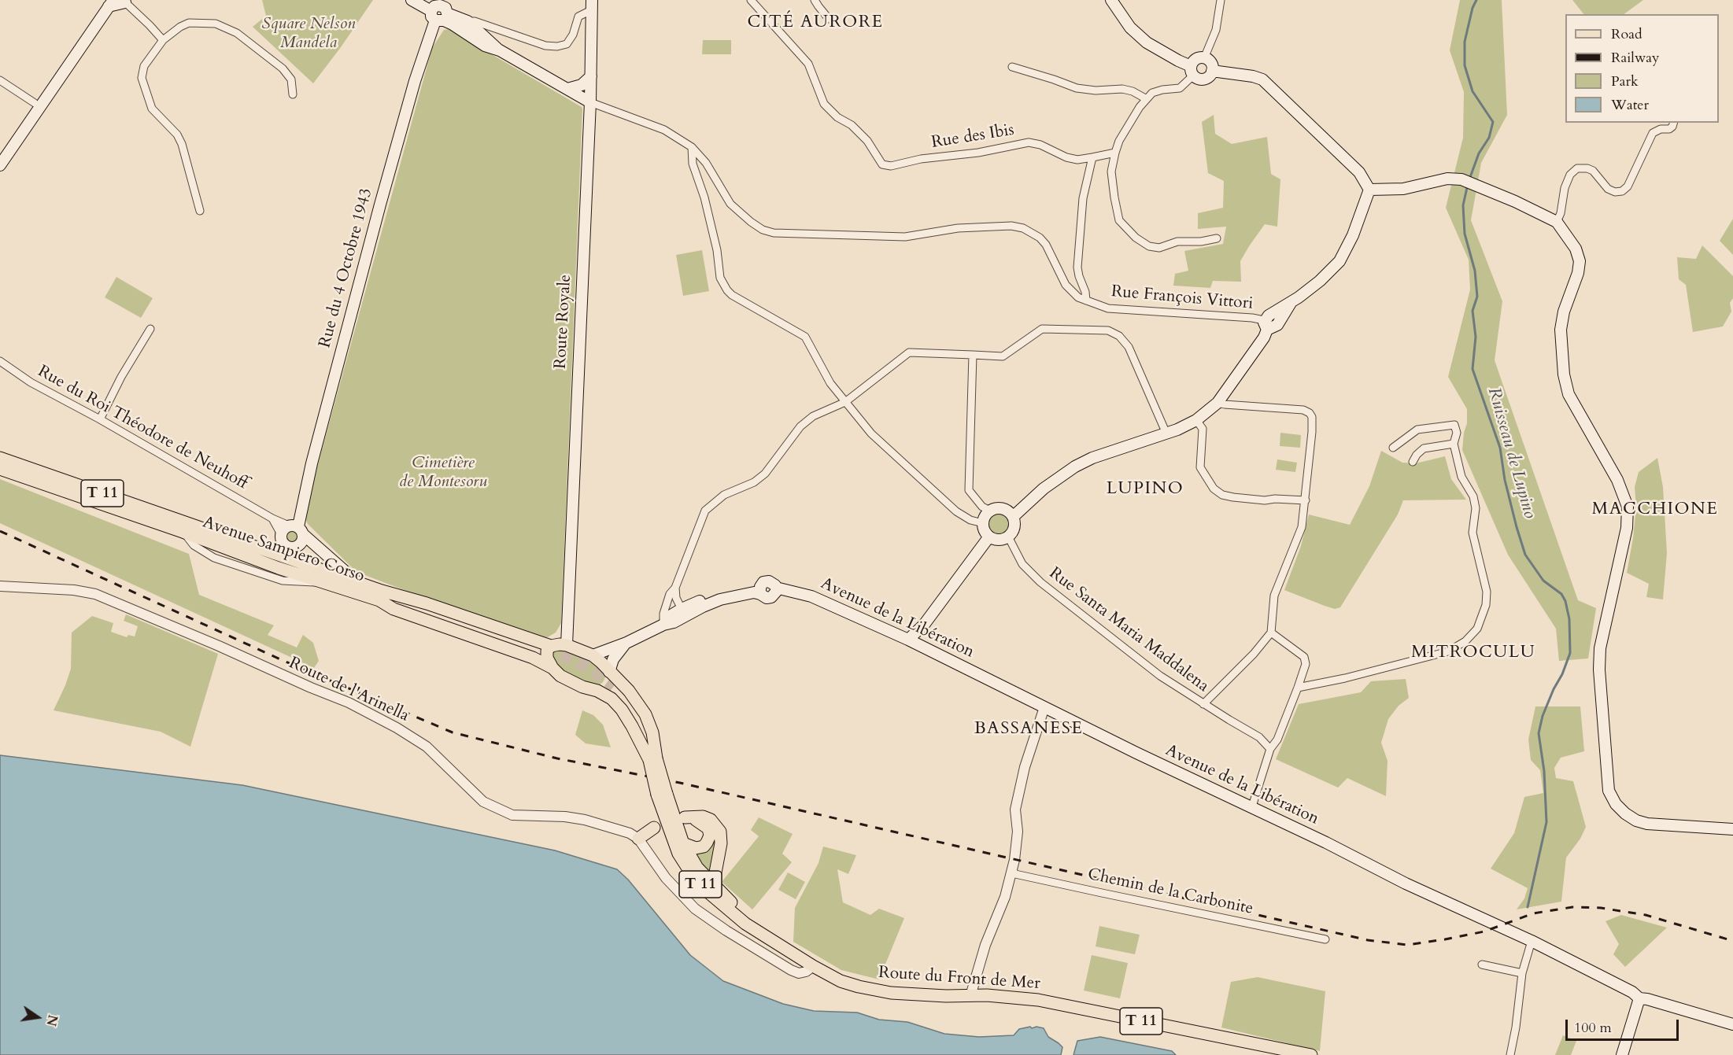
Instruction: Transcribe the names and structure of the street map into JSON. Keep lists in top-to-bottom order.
{
  "streets": {
    "main road": [
      "Rue du 4 Octobre 1943",
      "Route Royale",
      "T 11",
      "Avenue Sampiero Corso",
      "Avenue de la Libération",
      "Route du Front de Mer"
    ],
    "street": [
      "Rue des Ibis",
      "Rue François Vittori",
      "Rue du Roi Théodore de Neuhoff",
      "Rue Santa Maria Maddalena",
      "Route de l'Arinella",
      "Chemin de la Carbonite"
    ]
  },
  "crossings": [
    ["Rue du 4 Octobre 1943", "Rue du Roi Théodore de Neuhoff"],
    ["Rue du 4 Octobre 1943", "Avenue Sampiero Corso"],
    ["Rue François Vittori", "Route Royale"],
    ["Rue du Roi Théodore de Neuhoff", "Avenue Sampiero Corso"],
    ["Avenue Sampiero Corso", "Route du Front de Mer"]
  ],
  "districts": [
    "CITÉ AURORE",
    "LUPINO",
    "MACCHIONE",
    "MITROCULU",
    "BASSANESE"
  ],
  "water": ["Ruisseau de Lupino"],
  "parks": ["Square Nelson Mandela", "Cimetière de Montesoru"],
  "legend": [
    "Road",
    "Railway",
    "Park",
    "Water"
  ],
  "scale_bar": "100 m",
  "north": "right"
}
